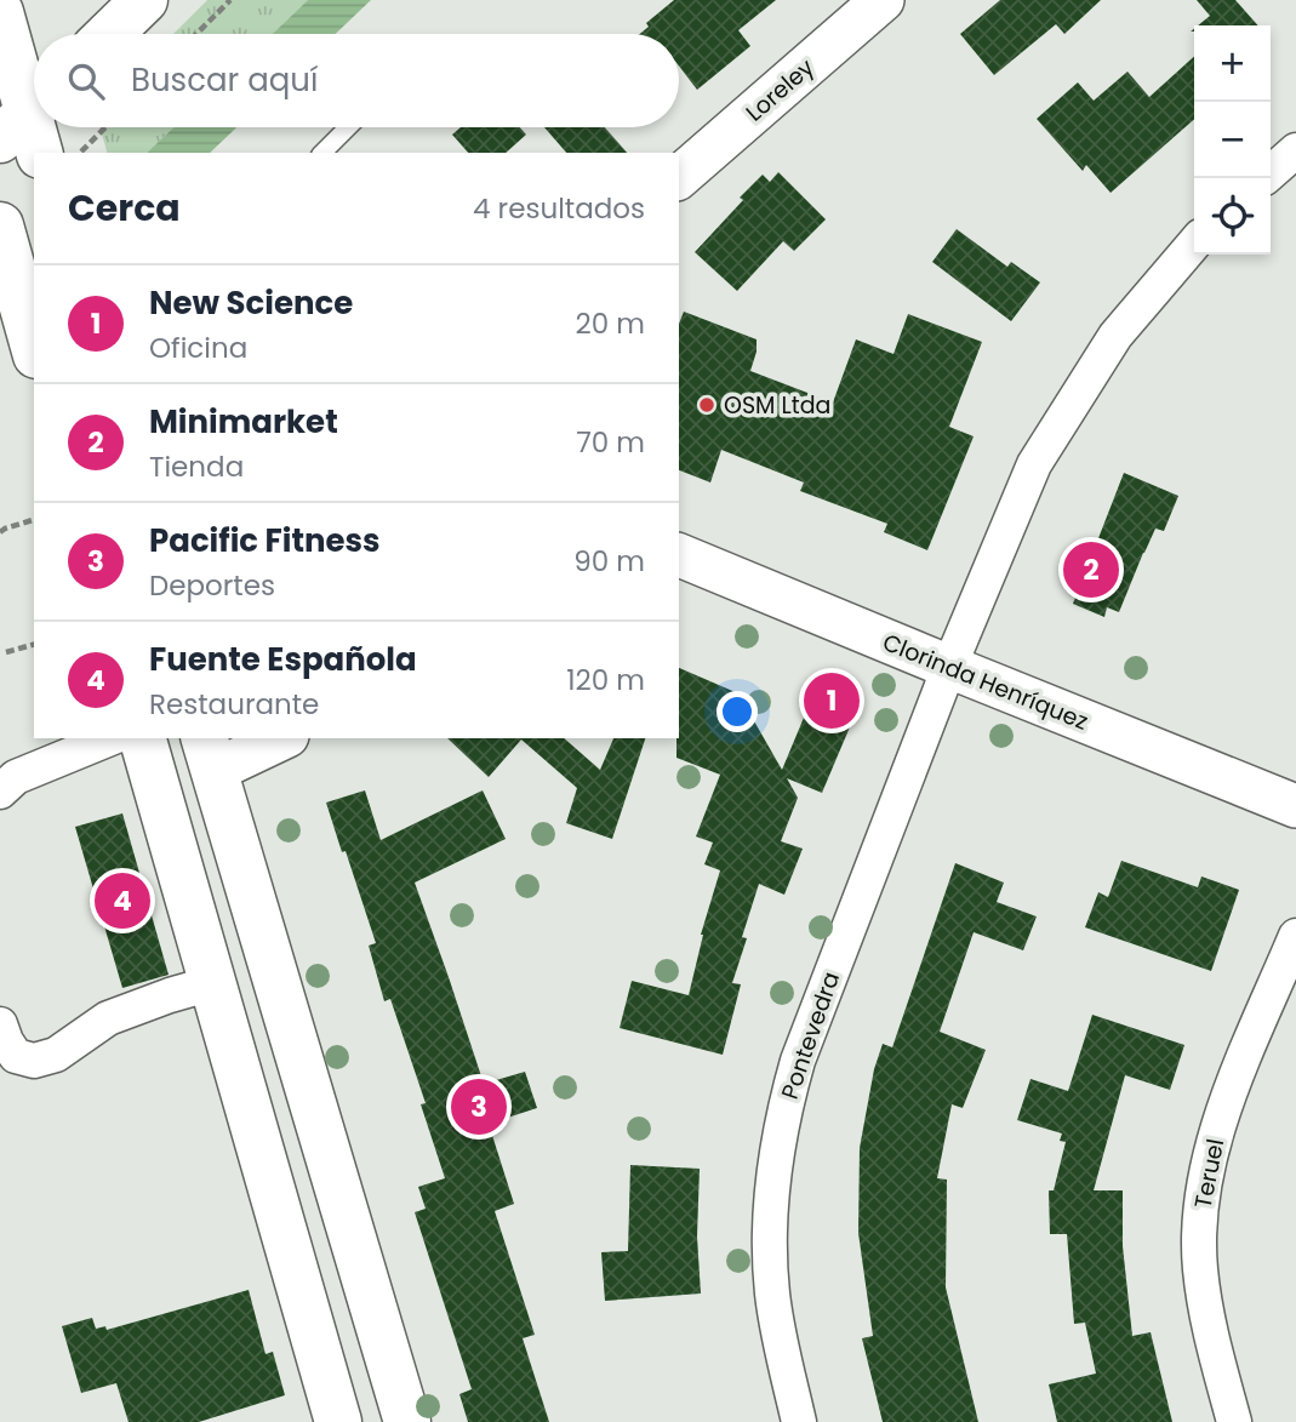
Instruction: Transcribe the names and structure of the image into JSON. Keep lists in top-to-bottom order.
{
  "streets": {
    "street": [
      "Loreley",
      "Clorinda Henríquez",
      "Pontevedra",
      "Teruel"
    ]
  },
  "crossings": [
    ["Clorinda Henríquez", "Pontevedra"]
  ],
  "places": ["OSM Ltda"],
  "page": {
    "map_buttons": ["+", "−"],
    "search": "Buscar aquí",
    "heading": ["Cerca", "4 resultados"],
    "list": [
      {
        "mark": "1",
        "name": "New Science",
        "note": "Oficina",
        "value": "20 m"
      },
      {
        "mark": "2",
        "name": "Minimarket",
        "note": "Tienda",
        "value": "70 m"
      },
      {
        "mark": "3",
        "name": "Pacific Fitness",
        "note": "Deportes",
        "value": "90 m"
      },
      {
        "mark": "4",
        "name": "Fuente Española",
        "note": "Restaurante",
        "value": "120 m"
      }
    ],
    "pins": [
      "2",
      "1",
      "4",
      "3"
    ]
  }
}
